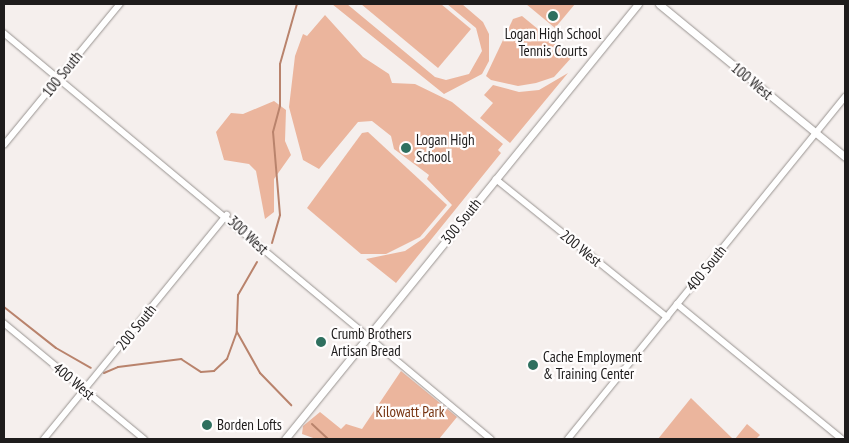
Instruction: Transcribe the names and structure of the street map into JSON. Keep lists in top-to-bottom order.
{
  "streets": {
    "street": [
      "100 South",
      "100 West",
      "300 South",
      "300 West",
      "200 West",
      "400 South",
      "200 South",
      "400 West"
    ]
  },
  "crossings": [
    ["100 South", "300 West"],
    ["100 West", "400 South"],
    ["300 South", "300 West"],
    ["300 South", "200 West"],
    ["300 West", "200 South"],
    ["200 West", "400 South"],
    ["200 South", "400 West"]
  ],
  "parks": ["Kilowatt Park"],
  "places": [
    "Logan High School Tennis Courts",
    "Logan High School",
    "Crumb Brothers Artisan Bread",
    "Cache Employment & Training Center",
    "Borden Lofts"
  ]
}
